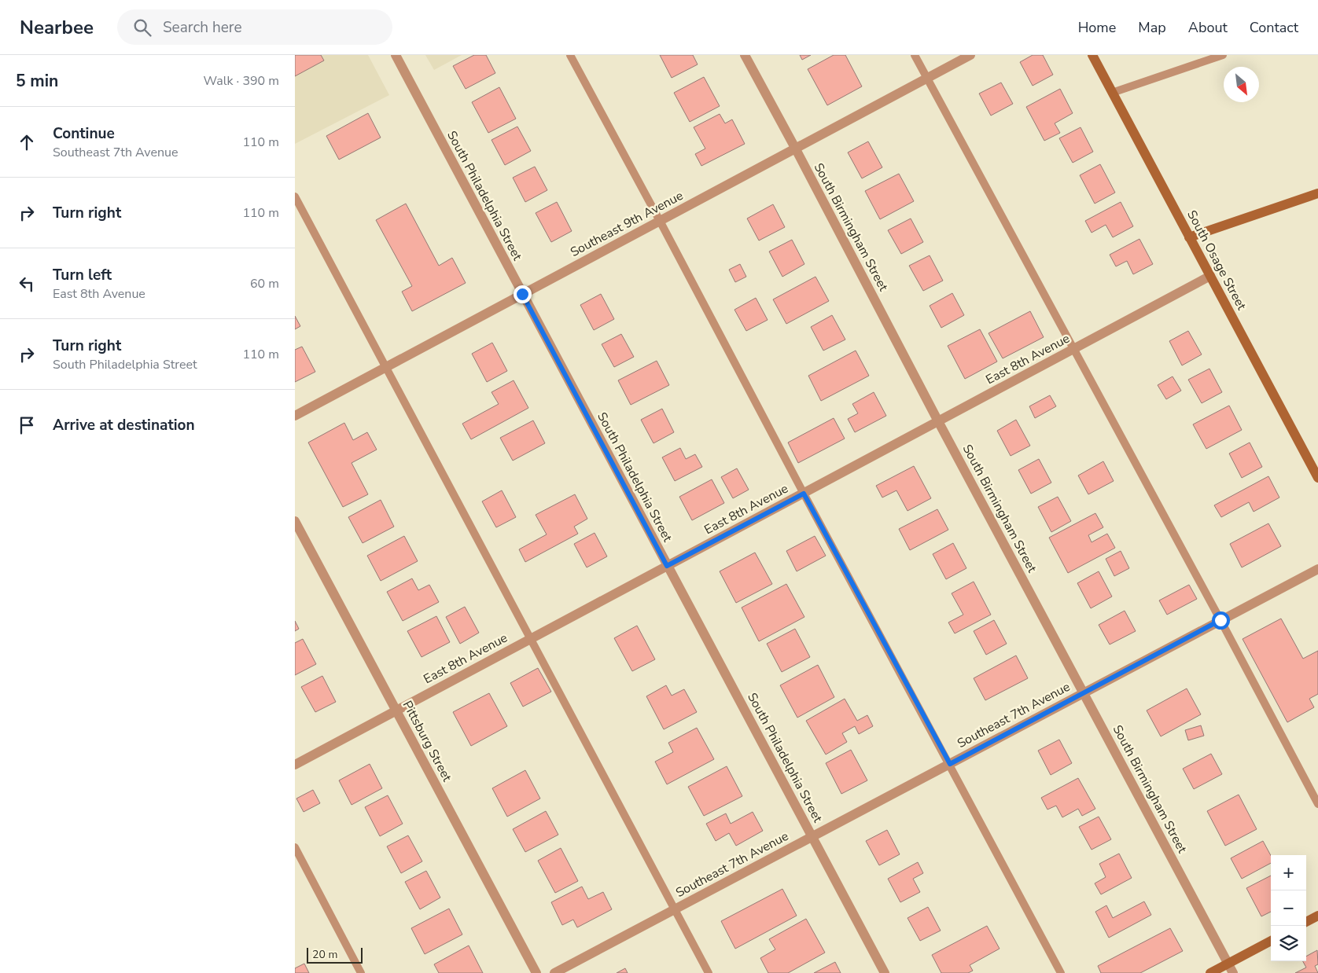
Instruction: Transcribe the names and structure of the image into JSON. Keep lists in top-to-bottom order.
{
  "streets": {
    "street": [
      "South Philadelphia Street",
      "Southeast 9th Avenue",
      "South Birmingham Street",
      "South Osage Street",
      "East 8th Avenue",
      "Southeast 7th Avenue",
      "Pittsburg Street"
    ]
  },
  "crossings": [
    ["South Philadelphia Street", "Southeast 9th Avenue"],
    ["South Philadelphia Street", "East 8th Avenue"],
    ["South Philadelphia Street", "Southeast 7th Avenue"],
    ["Southeast 9th Avenue", "South Birmingham Street"],
    ["South Birmingham Street", "East 8th Avenue"],
    ["South Birmingham Street", "Southeast 7th Avenue"],
    ["South Osage Street", "East 8th Avenue"],
    ["East 8th Avenue", "Pittsburg Street"]
  ],
  "scale_bar": "20 m",
  "north": "bottom right",
  "page": {
    "header": "Nearbee",
    "search": "Search here",
    "nav": [
      "Home",
      "Map",
      "About",
      "Contact"
    ],
    "heading": ["5 min", "Walk · 390 m"],
    "list": [
      ["Continue", "Southeast 7th Avenue", "110 m"],
      ["Turn right", "110 m"],
      ["Turn left", "East 8th Avenue", "60 m"],
      ["Turn right", "South Philadelphia Street", "110 m"],
      "Arrive at destination"
    ],
    "map_buttons": ["+", "−"],
    "scale": "20 m"
  }
}
